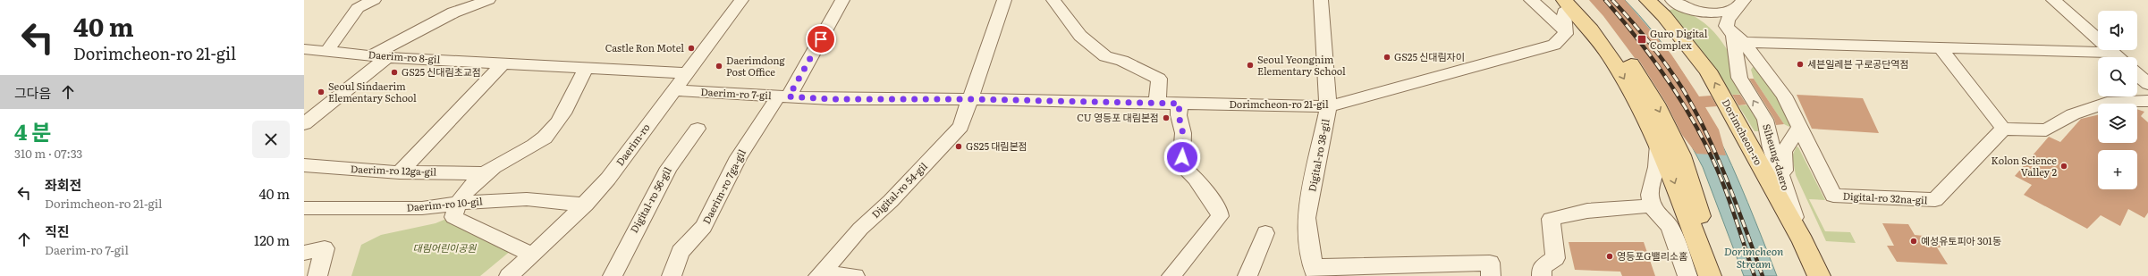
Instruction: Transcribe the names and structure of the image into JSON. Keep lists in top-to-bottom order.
{
  "streets": {
    "main road": ["Dorimcheon-ro"],
    "street": [
      "Daerim-ro 8-gil",
      "Daerim-ro 7-gil",
      "Dorimcheon-ro 21-gil",
      "Daerim-ro",
      "Digital-ro 38-gil",
      "Siheung-daero",
      "Daerim-ro 12ga-gil",
      "Daerim-ro 7ga-gil",
      "Digital-ro 54-gil",
      "Digital-ro 32na-gil",
      "Digital-ro 56-gil",
      "Daerim-ro 10-gil"
    ]
  },
  "crossings": [
    ["Daerim-ro 8-gil", "Daerim-ro"],
    ["Daerim-ro 7-gil", "Dorimcheon-ro 21-gil"],
    ["Daerim-ro 7-gil", "Daerim-ro"],
    ["Daerim-ro 7-gil", "Daerim-ro 7ga-gil"],
    ["Daerim-ro 7-gil", "Digital-ro 54-gil"],
    ["Dorimcheon-ro 21-gil", "Digital-ro 38-gil"],
    ["Dorimcheon-ro 21-gil", "Digital-ro 54-gil"],
    ["Dorimcheon-ro", "Siheung-daero"],
    ["Daerim-ro", "Daerim-ro 10-gil"],
    ["Siheung-daero", "Digital-ro 32na-gil"]
  ],
  "water": ["Dorimcheon Stream"],
  "parks": ["대림어린이공원"],
  "places": {
    "transit": ["Guro Digital Complex"],
    "other": [
      "Castle Ron Motel",
      "GS25 신대림자이",
      "세븐일레븐 구로공단역점",
      "Seoul Yeongnim Elementary School",
      "Daerimdong Post Office",
      "GS25 신대림초교점",
      "Seoul Sindaerim Elementary School",
      "CU 영등포 대림본점",
      "GS25 대림본점",
      "Kolon Science Valley 2",
      "예성유토피아 301동",
      "영등포G밸리소홈"
    ]
  },
  "page": {
    "turn": ["40 m", "Dorimcheon-ro 21-gil"],
    "map_buttons": "+",
    "then": "그다음",
    "heading": ["4 분", "310 m · 07:33"],
    "list": [
      {
        "name": "좌회전",
        "note": "Dorimcheon-ro 21-gil",
        "value": "40 m"
      },
      {
        "name": "직진",
        "note": "Daerim-ro 7-gil",
        "value": "120 m"
      }
    ]
  }
}
